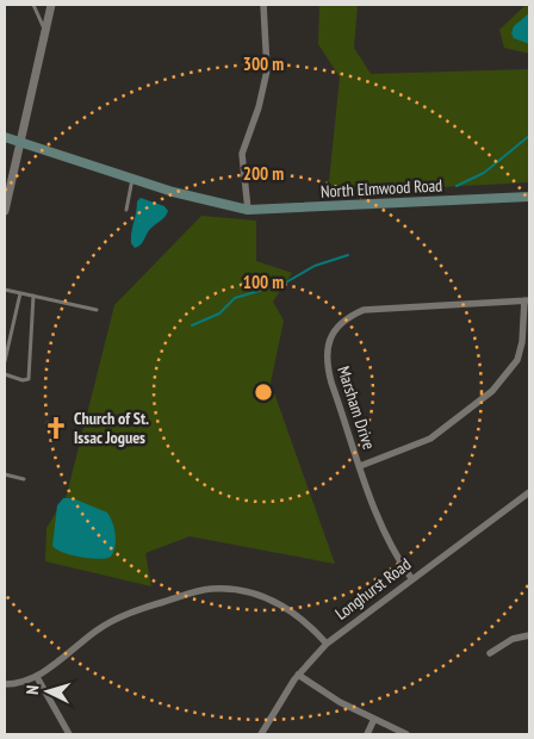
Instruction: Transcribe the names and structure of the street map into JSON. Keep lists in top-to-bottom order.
{
  "streets": {
    "main road": ["North Elmwood Road"],
    "street": ["Marsham Drive", "Longhurst Road"]
  },
  "crossings": [
    ["Marsham Drive", "Longhurst Road"]
  ],
  "places": {
    "church": ["Church of St. Issac Jogues"]
  },
  "north": "left",
  "rings": ["300 m", "200 m", "100 m"]
}
